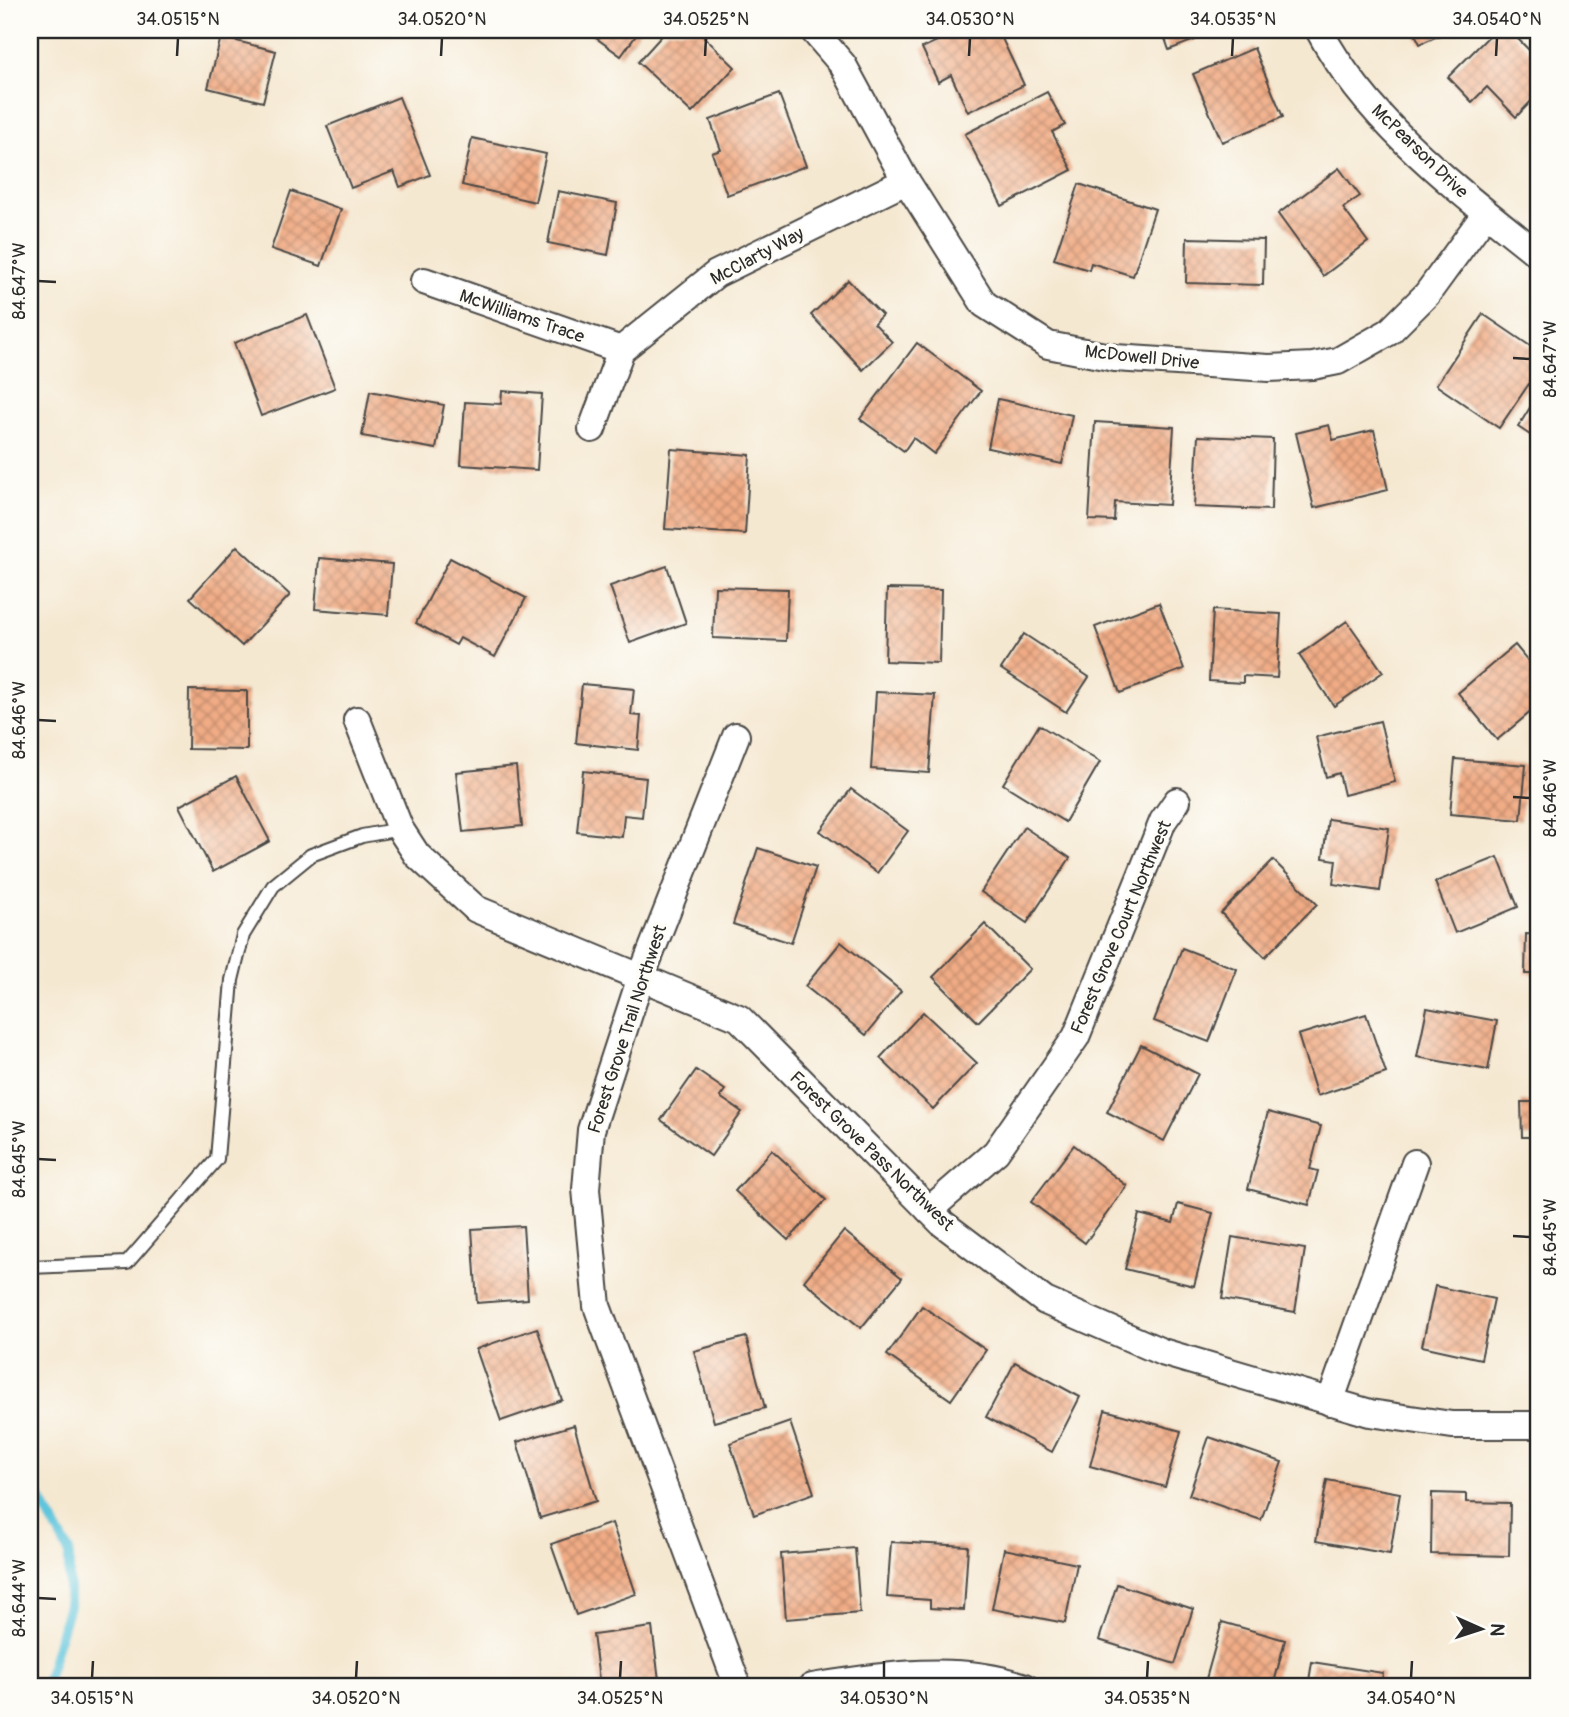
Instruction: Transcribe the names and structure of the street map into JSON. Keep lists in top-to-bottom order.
{
  "streets": {
    "street": [
      "McPearson Drive",
      "McClarty Way",
      "McWilliams Trace",
      "McDowell Drive",
      "Forest Grove Court Northwest",
      "Forest Grove Trail Northwest",
      "Forest Grove Pass Northwest"
    ]
  },
  "crossings": [
    ["McPearson Drive", "McDowell Drive"],
    ["McClarty Way", "McWilliams Trace"],
    ["McClarty Way", "McDowell Drive"],
    ["Forest Grove Court Northwest", "Forest Grove Pass Northwest"],
    ["Forest Grove Trail Northwest", "Forest Grove Pass Northwest"]
  ],
  "north": "right",
  "coordinates": [
    "34.0515°N",
    "34.0520°N",
    "34.0525°N",
    "34.0530°N",
    "34.0535°N",
    "34.0540°N",
    "84.647°W",
    "84.646°W",
    "84.645°W",
    "84.644°W"
  ]
}
